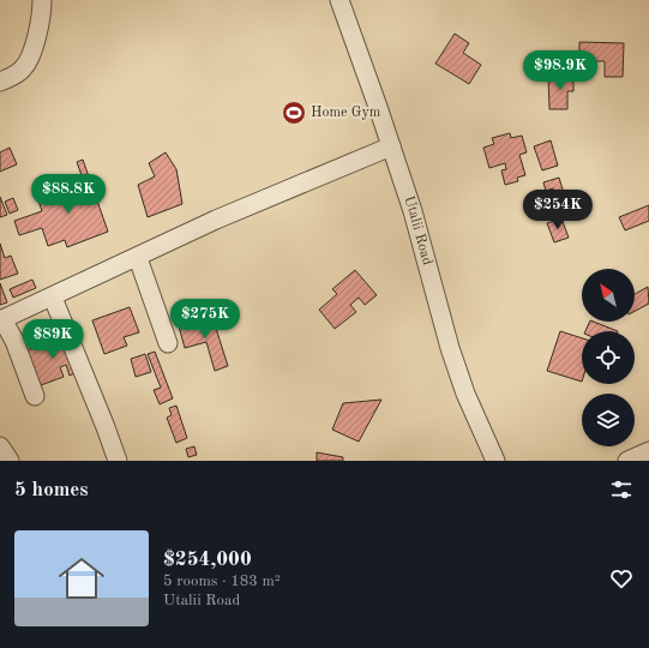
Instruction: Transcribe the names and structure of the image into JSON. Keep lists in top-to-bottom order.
{
  "streets": {
    "street": ["Utalii Road"]
  },
  "places": {
    "sports": ["Home Gym"]
  },
  "north": "top left",
  "page": {
    "price": [
      "$98.9K",
      "$88.8K",
      "$254K",
      "$275K",
      "$89K"
    ],
    "heading": "5 homes",
    "list": [
      {
        "name": "$254,000",
        "note": "5 rooms · 183 m² · Utalii Road"
      }
    ]
  }
}
